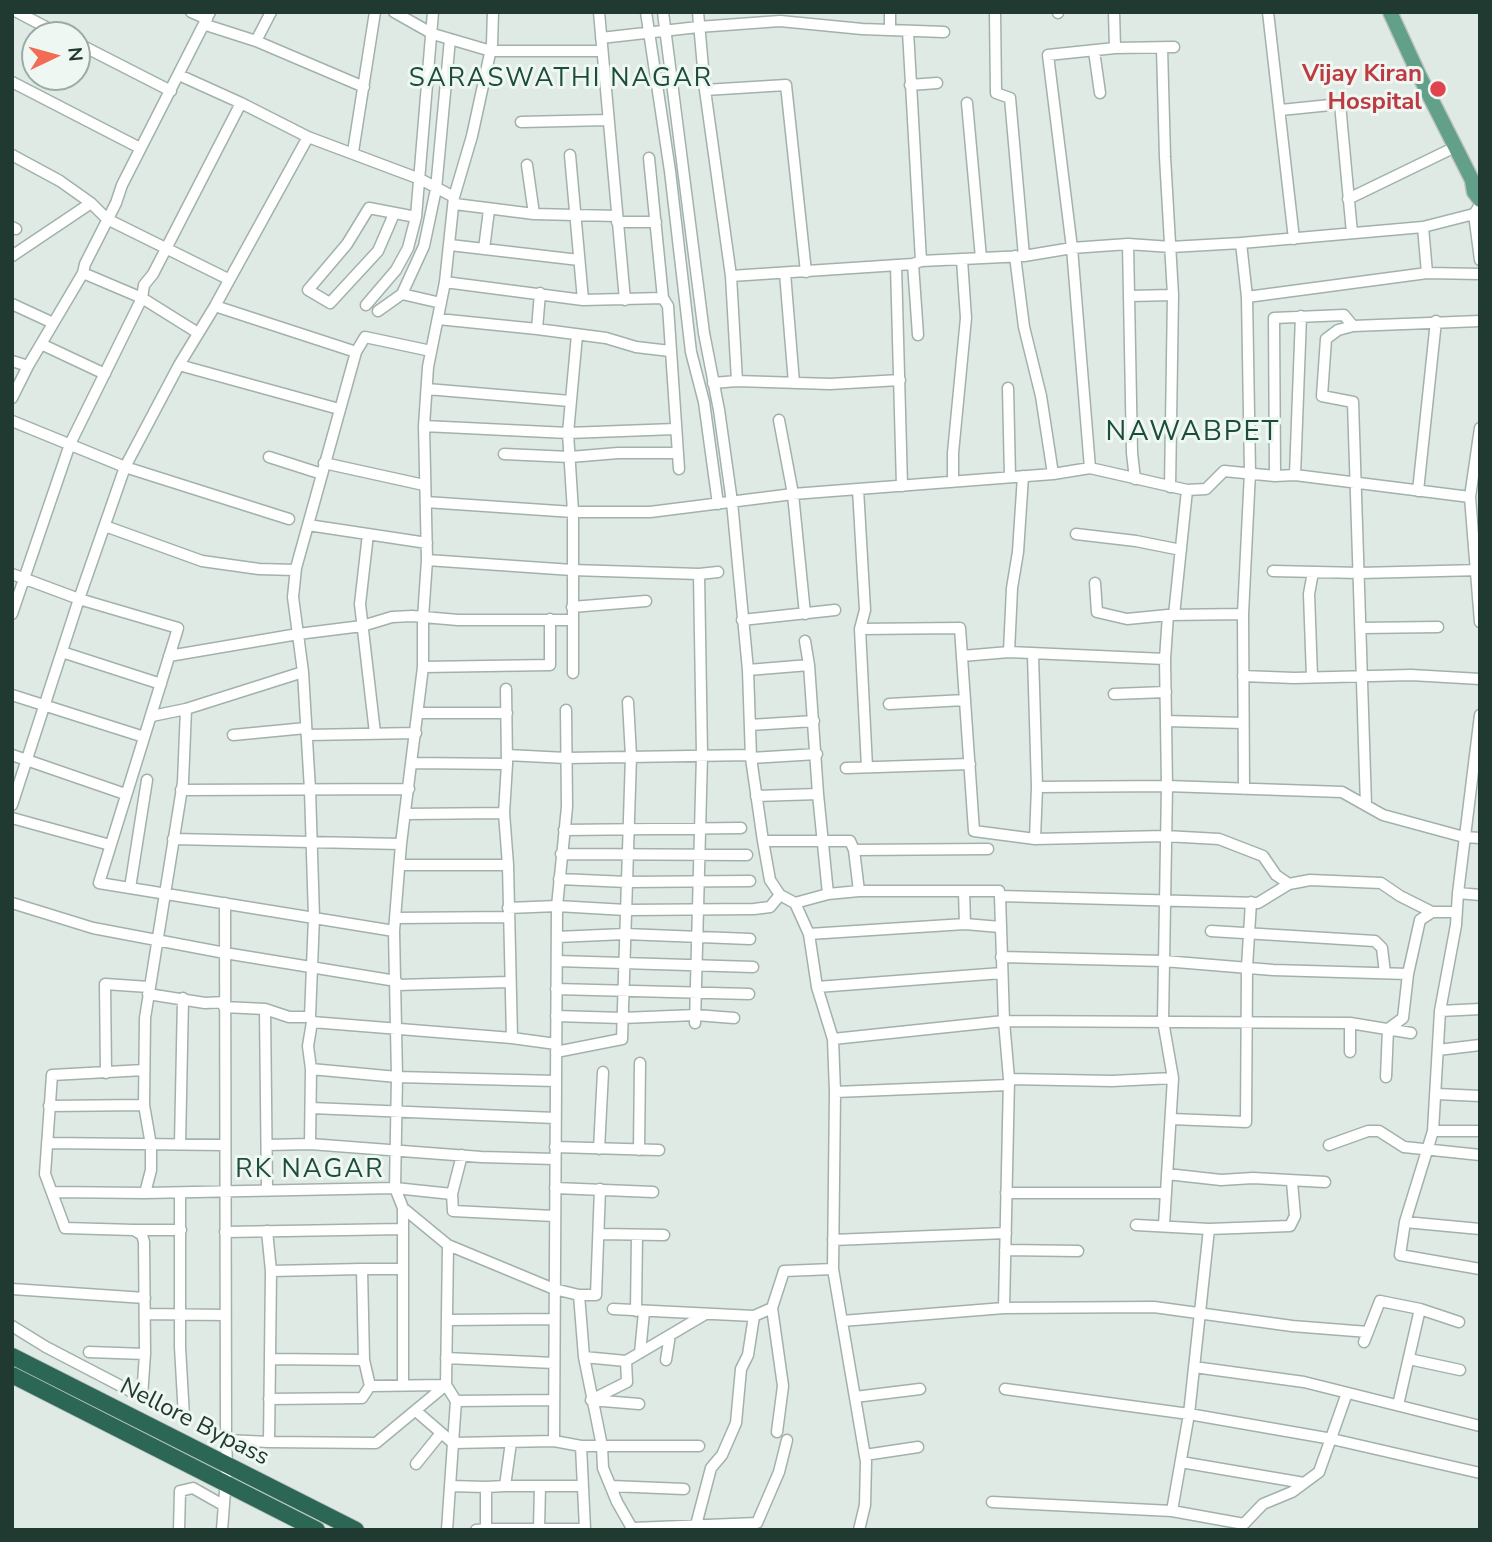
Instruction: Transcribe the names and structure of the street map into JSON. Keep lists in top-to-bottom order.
{
  "streets": {
    "highway": ["Nellore Bypass"]
  },
  "districts": ["SARASWATHI NAGAR", "NAWABPET", "RK NAGAR"],
  "places": ["Vijay Kiran Hospital"],
  "north": "right"
}
